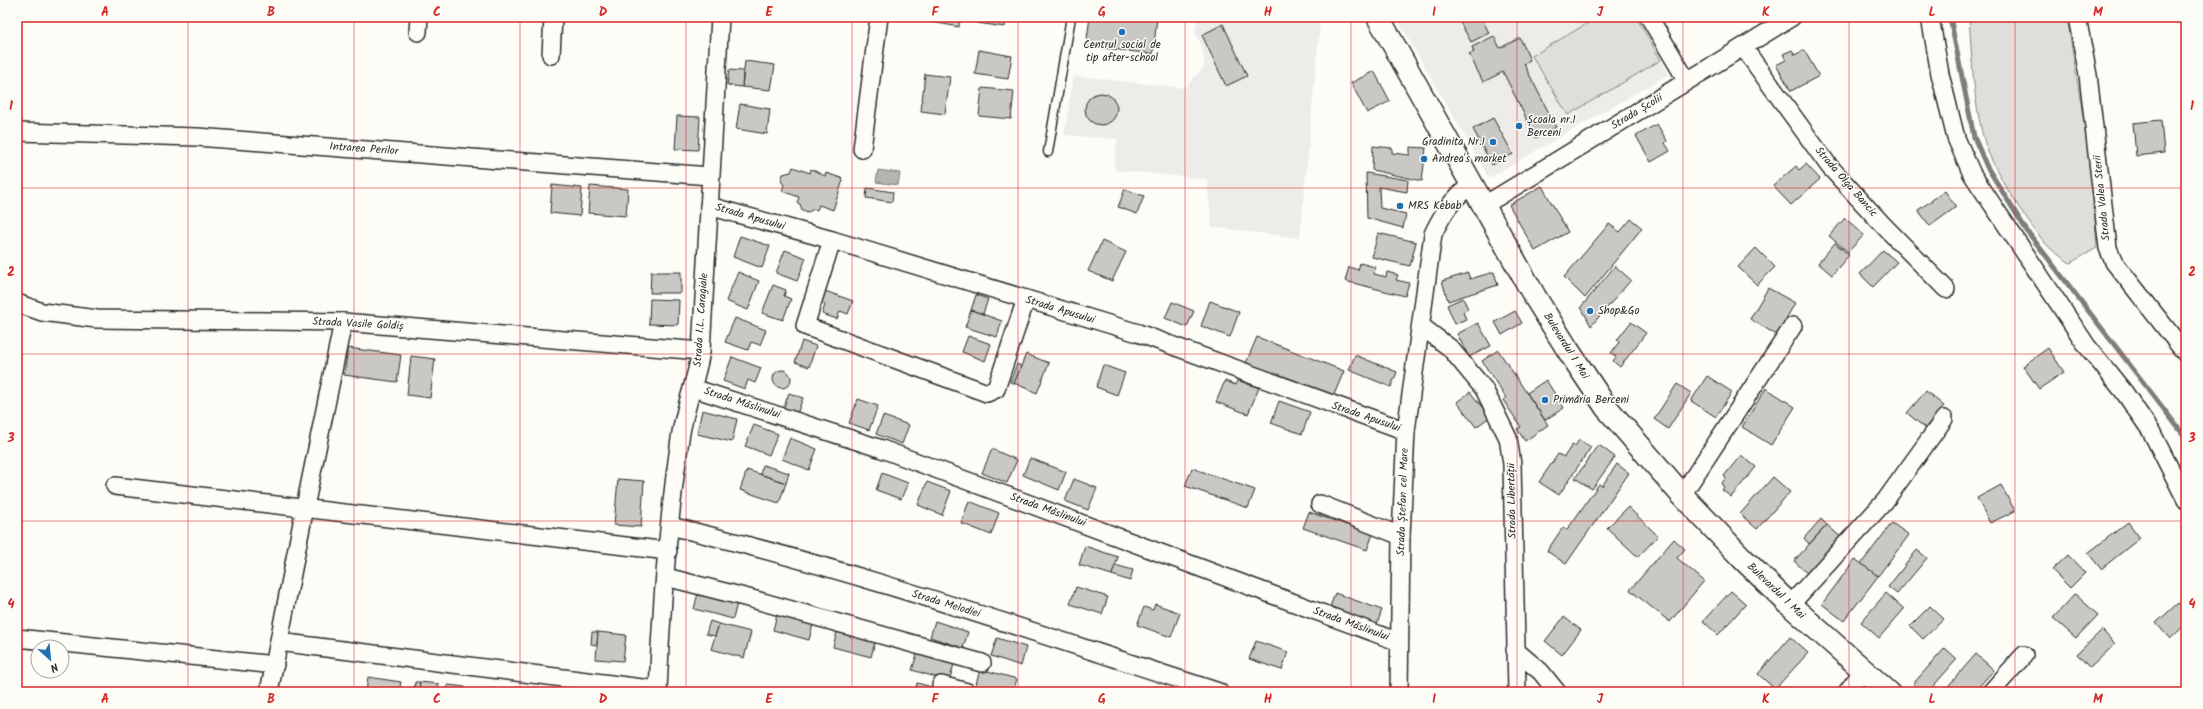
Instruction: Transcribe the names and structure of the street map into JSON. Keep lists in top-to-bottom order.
{
  "streets": {
    "main road": ["Bulevardul 1 Mai"],
    "street": [
      "Strada Școlii",
      "Intrarea Perilor",
      "Strada Olga Bancic",
      "Strada Valea Sterii",
      "Strada Apusului",
      "Strada I.L. Caragiale",
      "Strada Vasile Goldiș",
      "Strada Măslinului",
      "Strada Libertății",
      "Strada Ștefan cel Mare",
      "Strada Melodiei"
    ]
  },
  "crossings": [
    ["Strada Școlii", "Strada Olga Bancic"],
    ["Strada Școlii", "Bulevardul 1 Mai"],
    ["Intrarea Perilor", "Strada I.L. Caragiale"],
    ["Strada Apusului", "Strada I.L. Caragiale"],
    ["Strada Apusului", "Strada Ștefan cel Mare"],
    ["Strada I.L. Caragiale", "Strada Vasile Goldiș"],
    ["Strada I.L. Caragiale", "Strada Măslinului"],
    ["Strada I.L. Caragiale", "Strada Melodiei"],
    ["Bulevardul 1 Mai", "Strada Ștefan cel Mare"],
    ["Strada Măslinului", "Strada Ștefan cel Mare"],
    ["Strada Libertății", "Strada Ștefan cel Mare"]
  ],
  "places": [
    "Centrul social de tip after-school",
    "Școala nr.1 Berceni",
    "Gradinita Nr.1",
    "Andrea's market",
    "MRS Kebab",
    "Shop&Go",
    "Primăria Berceni"
  ],
  "north": "bottom right",
  "grid": {
    "columns": [
      "A",
      "B",
      "C",
      "D",
      "E",
      "F",
      "G",
      "H",
      "I",
      "J",
      "K",
      "L",
      "M"
    ],
    "rows": [
      "1",
      "2",
      "3",
      "4"
    ]
  }
}
